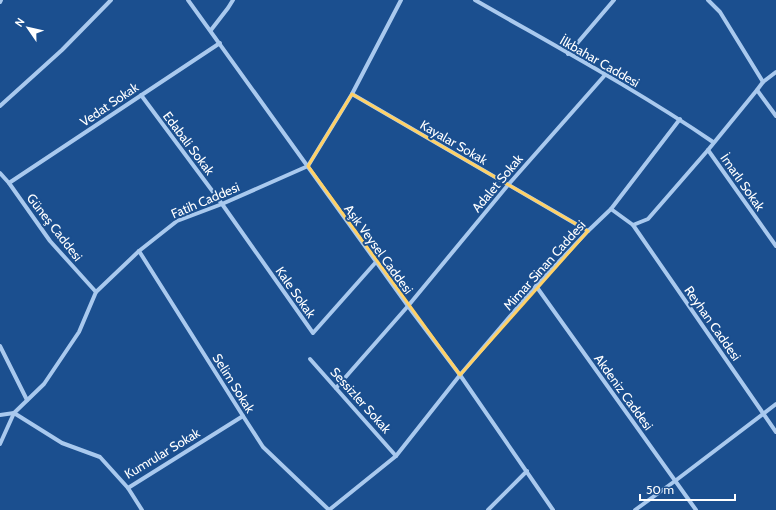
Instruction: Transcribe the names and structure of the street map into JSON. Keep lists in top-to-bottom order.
{
  "streets": {
    "street": [
      "İlkbahar Caddesi",
      "Vedat Sokak",
      "Kayalar Sokak",
      "Edabali Sokak",
      "İmarlı Sokak",
      "Adalet Sokak",
      "Fatih Caddesi",
      "Güneş Caddesi",
      "Aşık Veysel Caddesi",
      "Mimar Sinan Caddesi",
      "Kale Sokak",
      "Reyhan Caddesi",
      "Selim Sokak",
      "Akdeniz Caddesi",
      "Sessizler Sokak",
      "Kumrular Sokak"
    ]
  },
  "crossings": [
    ["İlkbahar Caddesi", "Adalet Sokak"],
    ["İlkbahar Caddesi", "Mimar Sinan Caddesi"],
    ["Vedat Sokak", "Edabali Sokak"],
    ["Vedat Sokak", "Güneş Caddesi"],
    ["Vedat Sokak", "Aşık Veysel Caddesi"],
    ["Kayalar Sokak", "Adalet Sokak"],
    ["Kayalar Sokak", "Mimar Sinan Caddesi"],
    ["Edabali Sokak", "Fatih Caddesi"],
    ["Edabali Sokak", "Kale Sokak"],
    ["Adalet Sokak", "Aşık Veysel Caddesi"],
    ["Adalet Sokak", "Sessizler Sokak"],
    ["Fatih Caddesi", "Güneş Caddesi"],
    ["Fatih Caddesi", "Aşık Veysel Caddesi"],
    ["Fatih Caddesi", "Kale Sokak"],
    ["Fatih Caddesi", "Selim Sokak"],
    ["Fatih Caddesi", "Kumrular Sokak"],
    ["Aşık Veysel Caddesi", "Mimar Sinan Caddesi"],
    ["Aşık Veysel Caddesi", "Kale Sokak"],
    ["Mimar Sinan Caddesi", "Selim Sokak"],
    ["Mimar Sinan Caddesi", "Akdeniz Caddesi"],
    ["Mimar Sinan Caddesi", "Sessizler Sokak"],
    ["Selim Sokak", "Kumrular Sokak"]
  ],
  "scale_bar": "50 m",
  "north": "top left"
}
